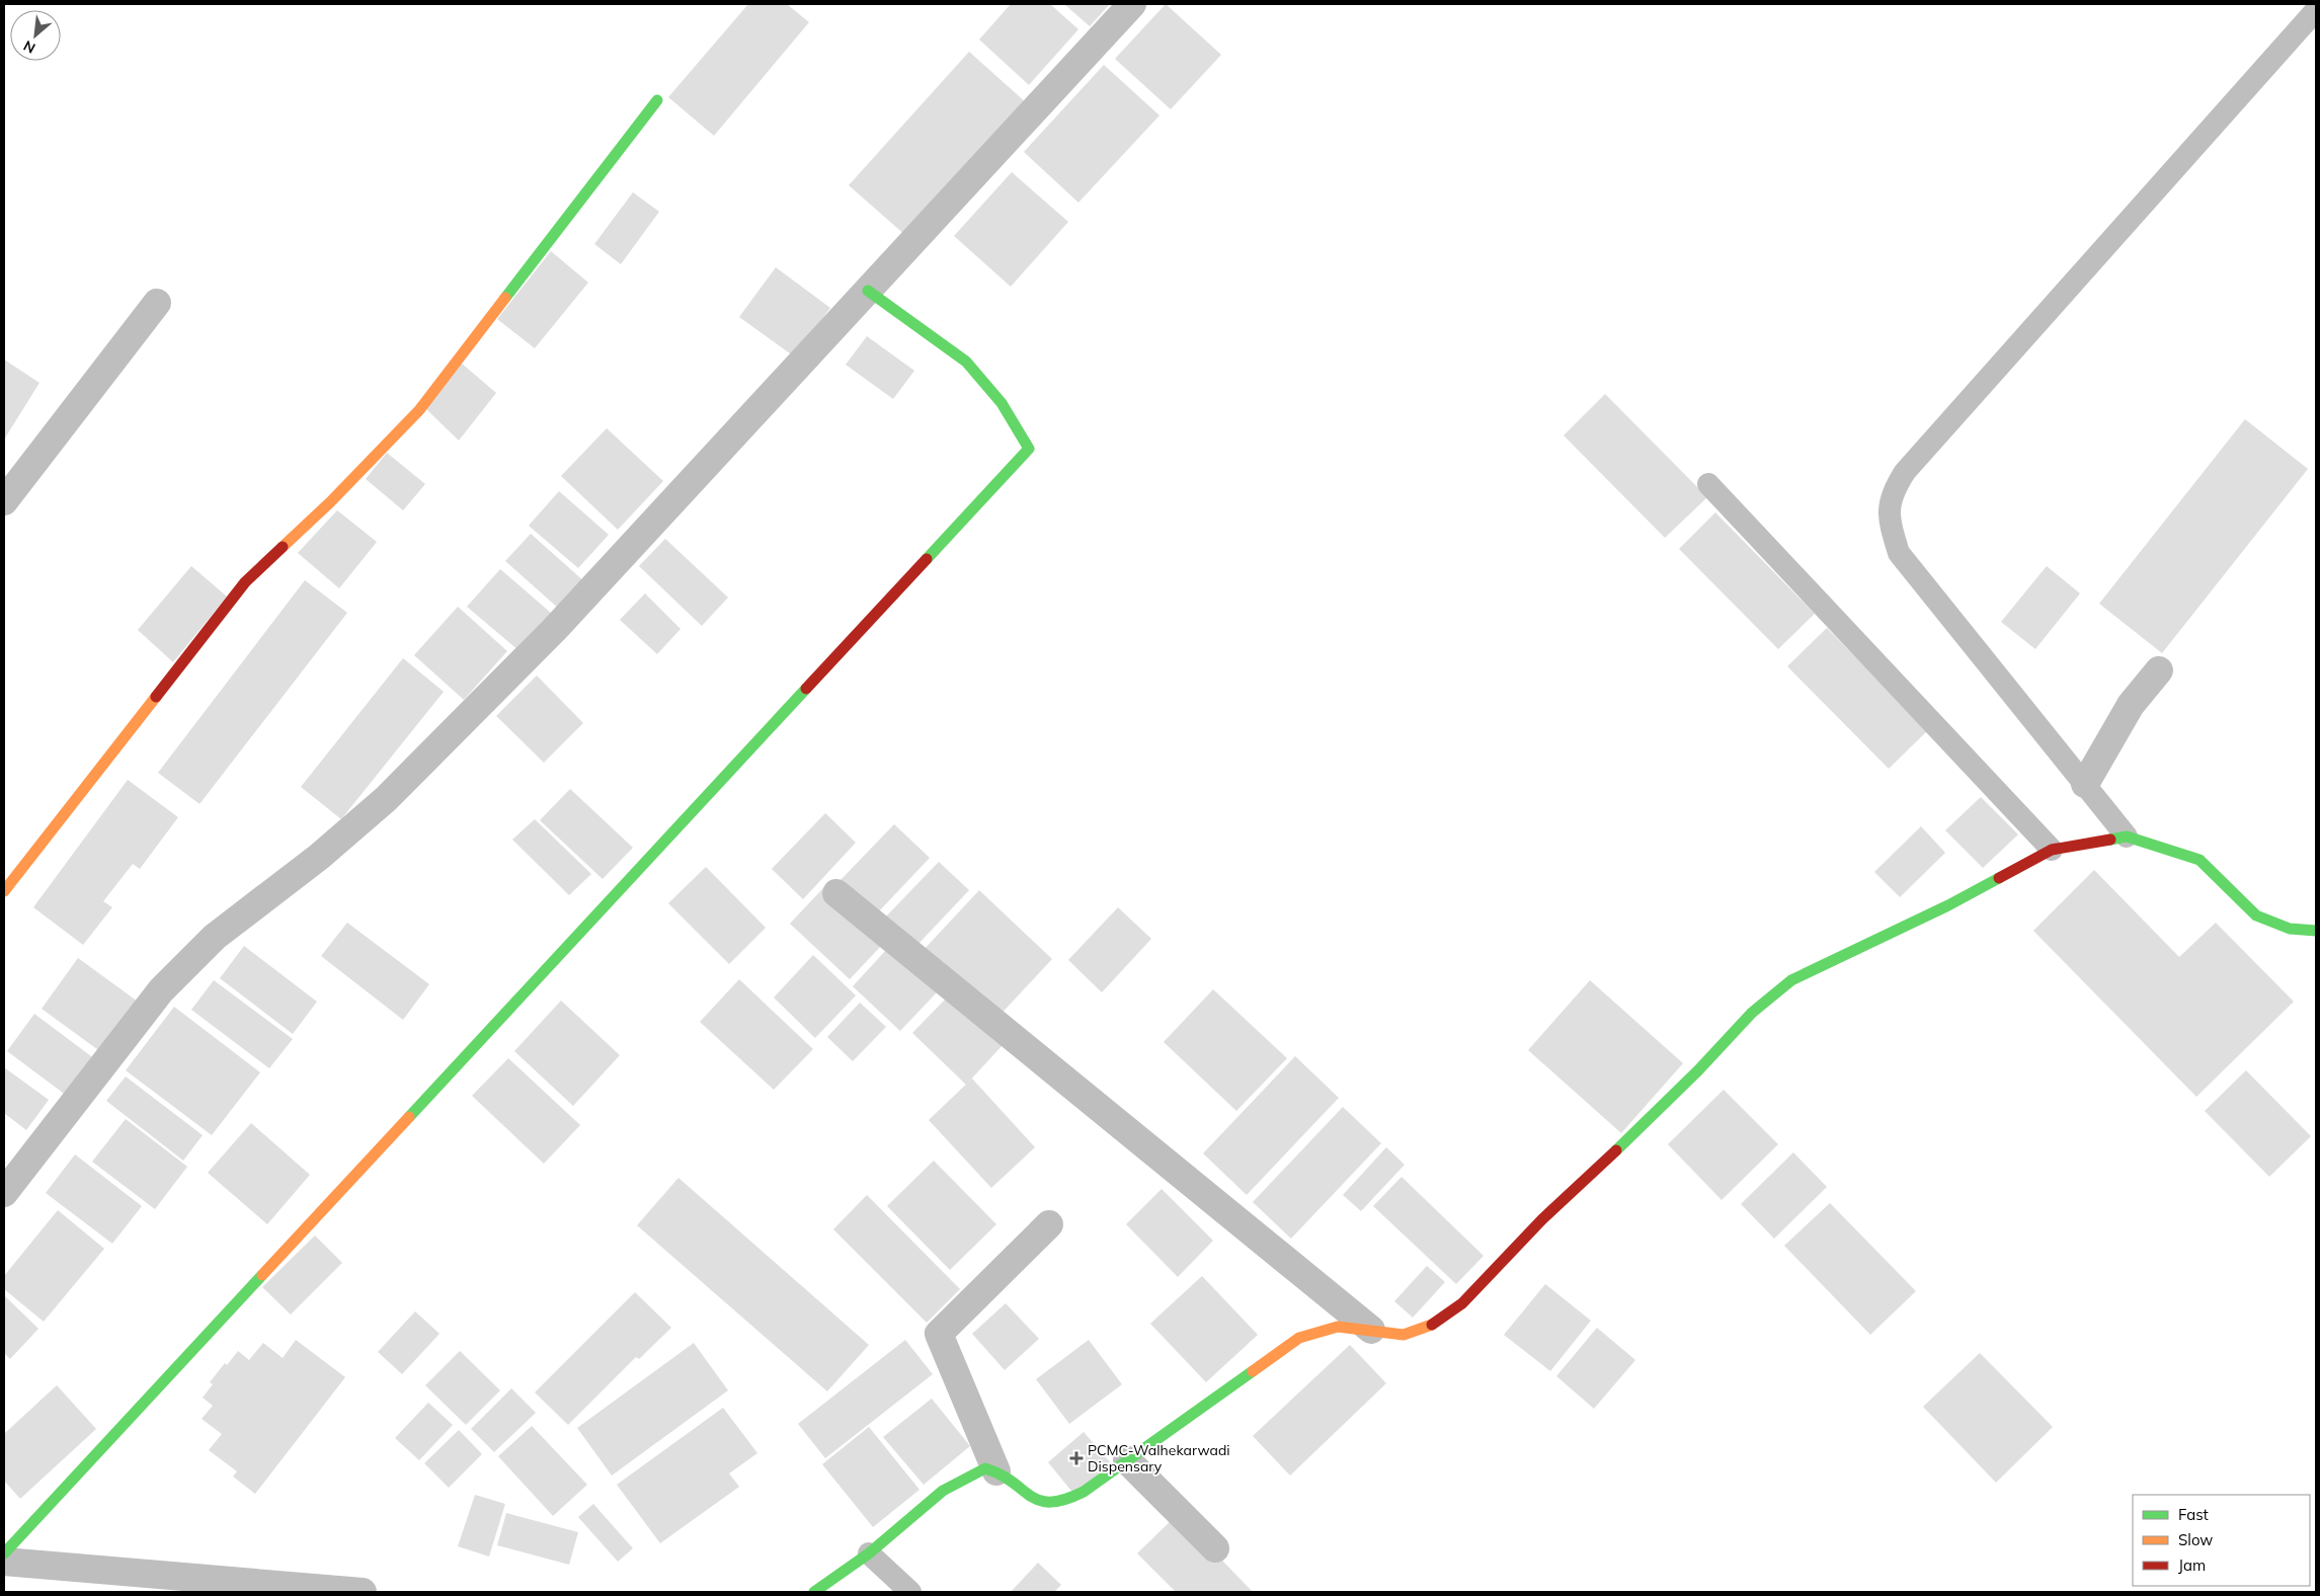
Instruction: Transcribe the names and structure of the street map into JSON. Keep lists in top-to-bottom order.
{
  "places": {
    "health": ["PCMC-Walhekarwadi Dispensary"]
  },
  "legend": ["Fast", "Slow", "Jam"],
  "north": "bottom left"
}
